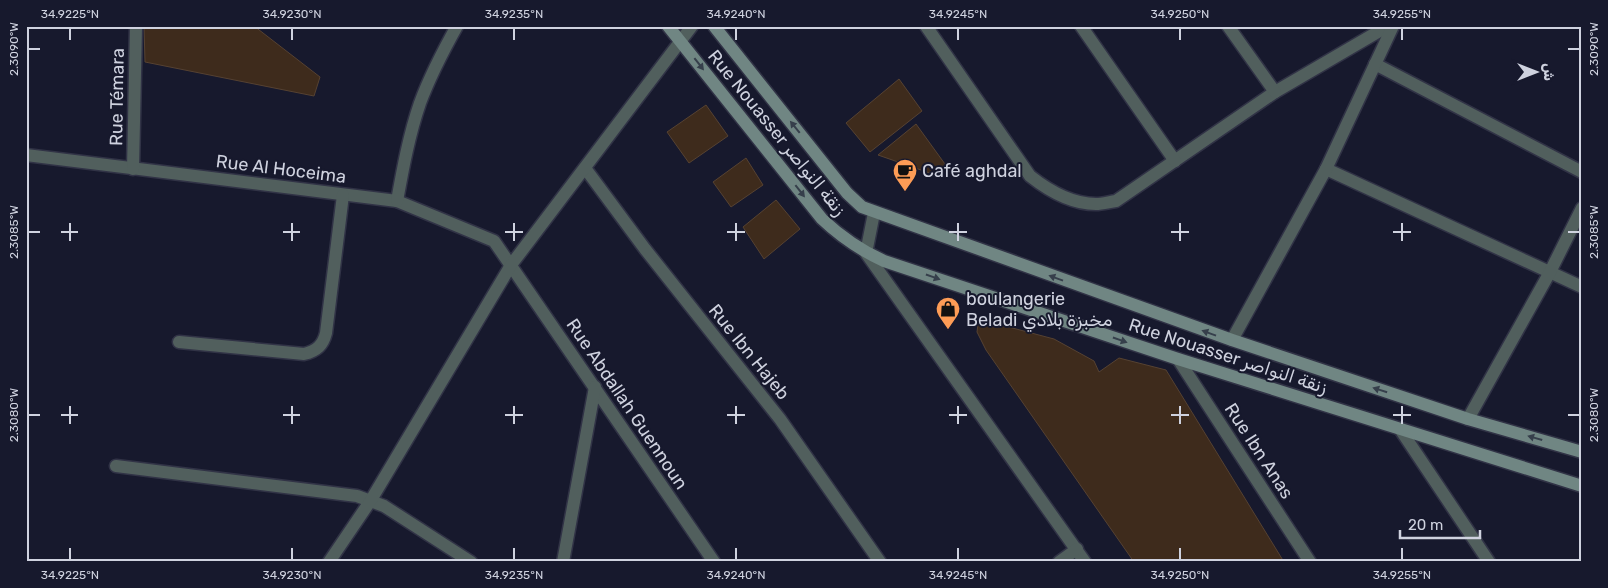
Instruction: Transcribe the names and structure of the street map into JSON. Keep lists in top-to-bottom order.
{
  "streets": {
    "main road": ["Rue Nouasser زنقة النواصر"],
    "street": [
      "Rue Témara",
      "Rue Al Hoceima",
      "Rue Ibn Hajeb",
      "Rue Abdallah Guennoun",
      "Rue Ibn Anas"
    ]
  },
  "crossings": [
    ["Rue Témara", "Rue Al Hoceima"],
    ["Rue Nouasser زنقة النواصر", "Rue Ibn Anas"],
    ["Rue Al Hoceima", "Rue Abdallah Guennoun"]
  ],
  "places": {
    "cafe": ["Café aghdal"],
    "shop": ["boulangerie Beladi مخبزة بلادي"]
  },
  "scale_bar": "20 m",
  "north": "right",
  "coordinates": [
    "34.9225°N",
    "34.9230°N",
    "34.9235°N",
    "34.9240°N",
    "34.9245°N",
    "34.9250°N",
    "34.9255°N",
    "2.3090°W",
    "2.3085°W",
    "2.3080°W"
  ]
}
